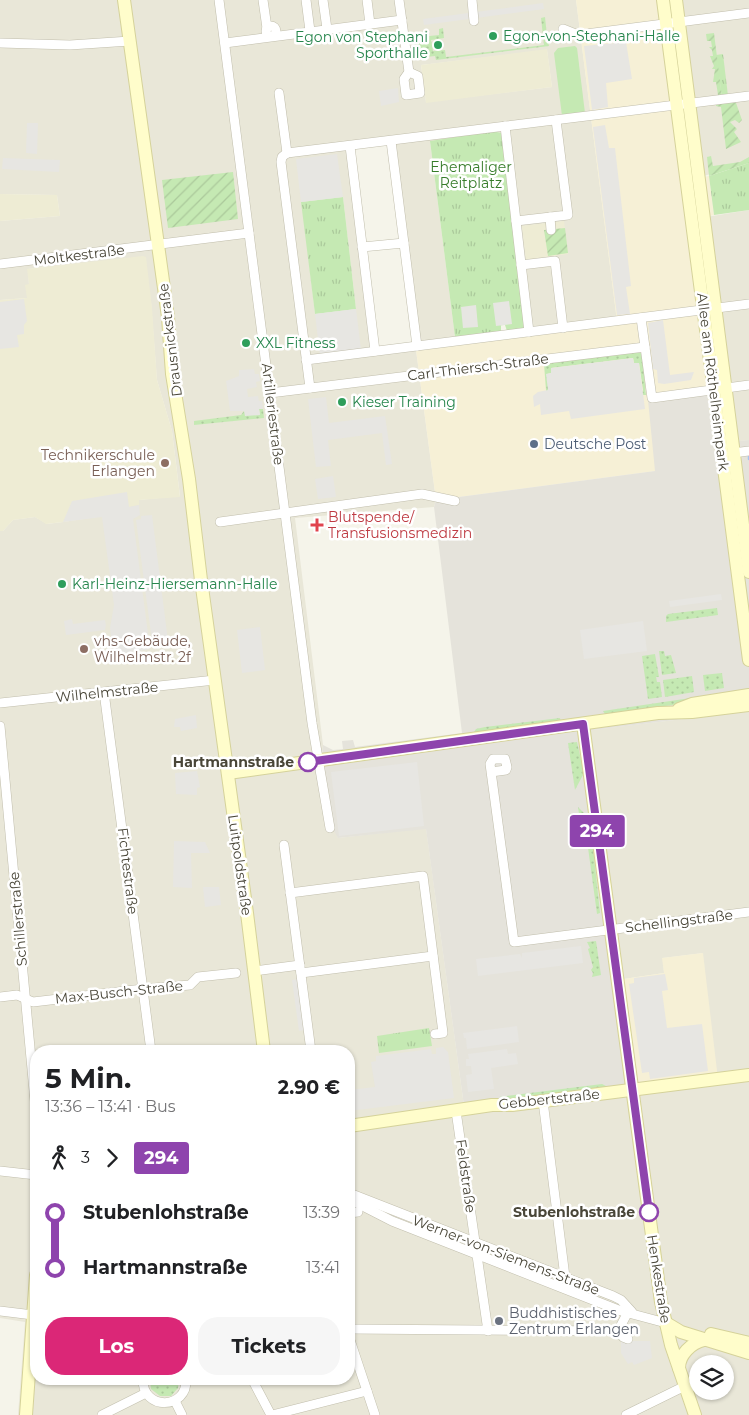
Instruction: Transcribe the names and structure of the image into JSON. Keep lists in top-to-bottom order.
{
  "streets": {
    "main road": [
      "Drausnickstraße",
      "Allee am Röthelheimpark",
      "Luitpoldstraße",
      "Gebbertstraße",
      "Werner-von-Siemens-Straße",
      "Henkestraße"
    ],
    "street": [
      "Moltkestraße",
      "Carl-Thiersch-Straße",
      "Artilleriestraße",
      "Wilhelmstraße",
      "Fichtestraße",
      "Schillerstraße",
      "Schellingstraße",
      "Max-Busch-Straße",
      "Feldstraße"
    ]
  },
  "crossings": [
    ["Moltkestraße", "Drausnickstraße"],
    ["Moltkestraße", "Artilleriestraße"],
    ["Drausnickstraße", "Wilhelmstraße"],
    ["Drausnickstraße", "Luitpoldstraße"],
    ["Carl-Thiersch-Straße", "Artilleriestraße"],
    ["Wilhelmstraße", "Luitpoldstraße"],
    ["Wilhelmstraße", "Fichtestraße"],
    ["Fichtestraße", "Max-Busch-Straße"],
    ["Schillerstraße", "Max-Busch-Straße"],
    ["Schellingstraße", "Henkestraße"],
    ["Gebbertstraße", "Feldstraße"],
    ["Gebbertstraße", "Henkestraße"],
    ["Feldstraße", "Werner-von-Siemens-Straße"],
    ["Werner-von-Siemens-Straße", "Henkestraße"]
  ],
  "parks": ["Ehemaliger Reitplatz"],
  "places": {
    "other": [
      "Egon-von-Stephani-Halle",
      "Egon von Stephani Sporthalle",
      "XXL Fitness",
      "Kieser Training",
      "Deutsche Post",
      "Technikerschule Erlangen",
      "Karl-Heinz-Hiersemann-Halle",
      "vhs-Gebäude, Wilhelmstr. 2f",
      "Hartmannstraße",
      "Stubenlohstraße",
      "Buddhistisches Zentrum Erlangen"
    ],
    "health": ["Blutspende/ Transfusionsmedizin"]
  },
  "lines": ["bus line 294"],
  "page": {
    "on_map": "294",
    "heading": ["5 Min.", "13:36 – 13:41 · Bus", "2.90 €"],
    "legs": ["3", "294"],
    "list": [
      {
        "name": "Stubenlohstraße",
        "value": "13:39"
      },
      {
        "name": "Hartmannstraße",
        "value": "13:41"
      }
    ],
    "buttons": ["Los", "Tickets"]
  }
}
